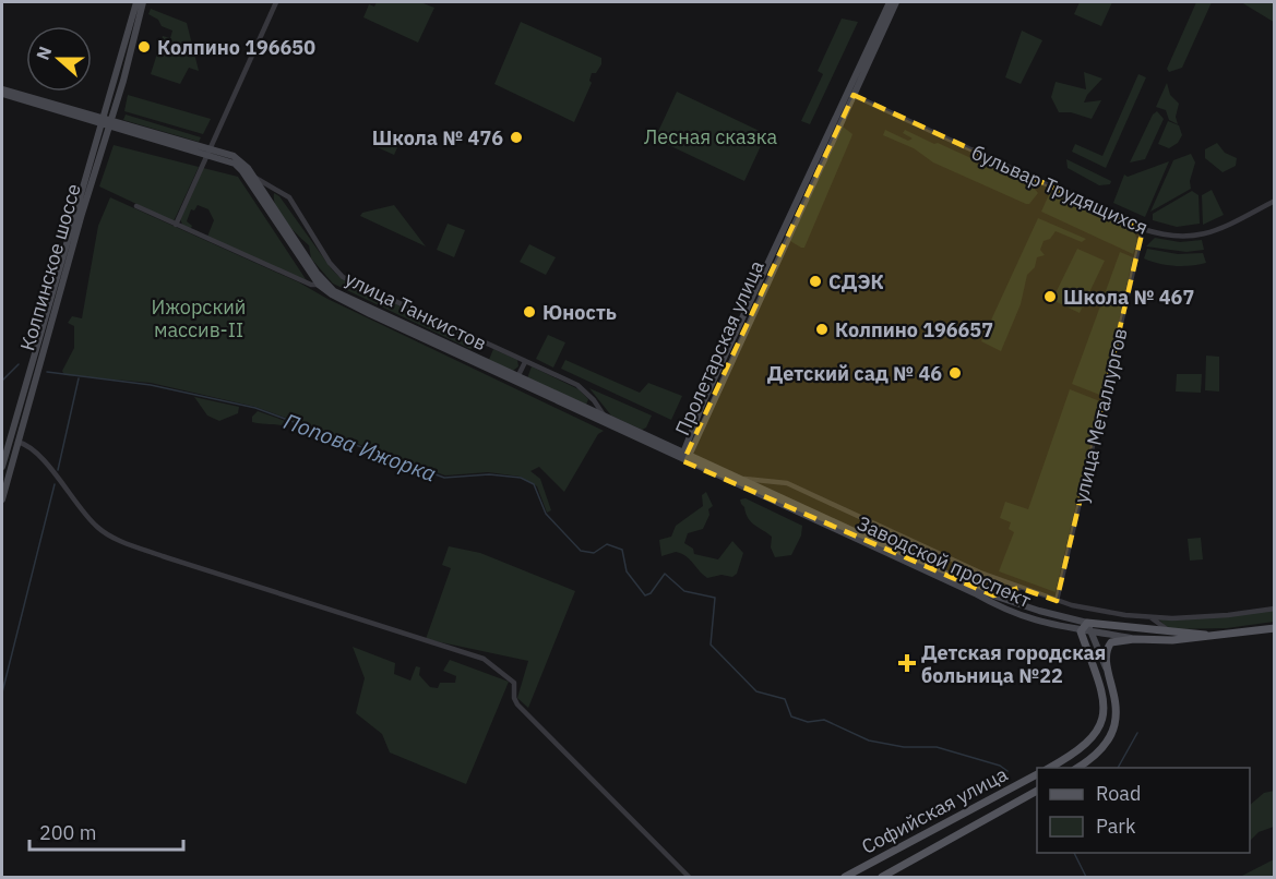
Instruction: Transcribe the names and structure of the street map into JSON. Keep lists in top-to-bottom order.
{
  "streets": {
    "main road": [
      "Колпинское шоссе",
      "улица Танкистов",
      "Пролетарская улица",
      "Заводской проспект",
      "Софийская улица"
    ],
    "street": ["бульвар Трудящихся", "улица Металлургов"]
  },
  "crossings": [
    ["бульвар Трудящихся", "Пролетарская улица"],
    ["бульвар Трудящихся", "улица Металлургов"],
    ["Колпинское шоссе", "улица Танкистов"],
    ["улица Танкистов", "Пролетарская улица"],
    ["улица Танкистов", "Заводской проспект"],
    ["Пролетарская улица", "Заводской проспект"]
  ],
  "water": ["Попова Ижорка"],
  "parks": ["Лесная сказка", "Ижорский массив-II"],
  "places": {
    "other": [
      "Колпино 196650",
      "Школа № 476",
      "СДЭК",
      "Школа № 467",
      "Юность",
      "Колпино 196657",
      "Детский сад № 46"
    ],
    "health": ["Детская городская больница №22"]
  },
  "legend": ["Road", "Park"],
  "scale_bar": "200 m",
  "north": "left"
}
